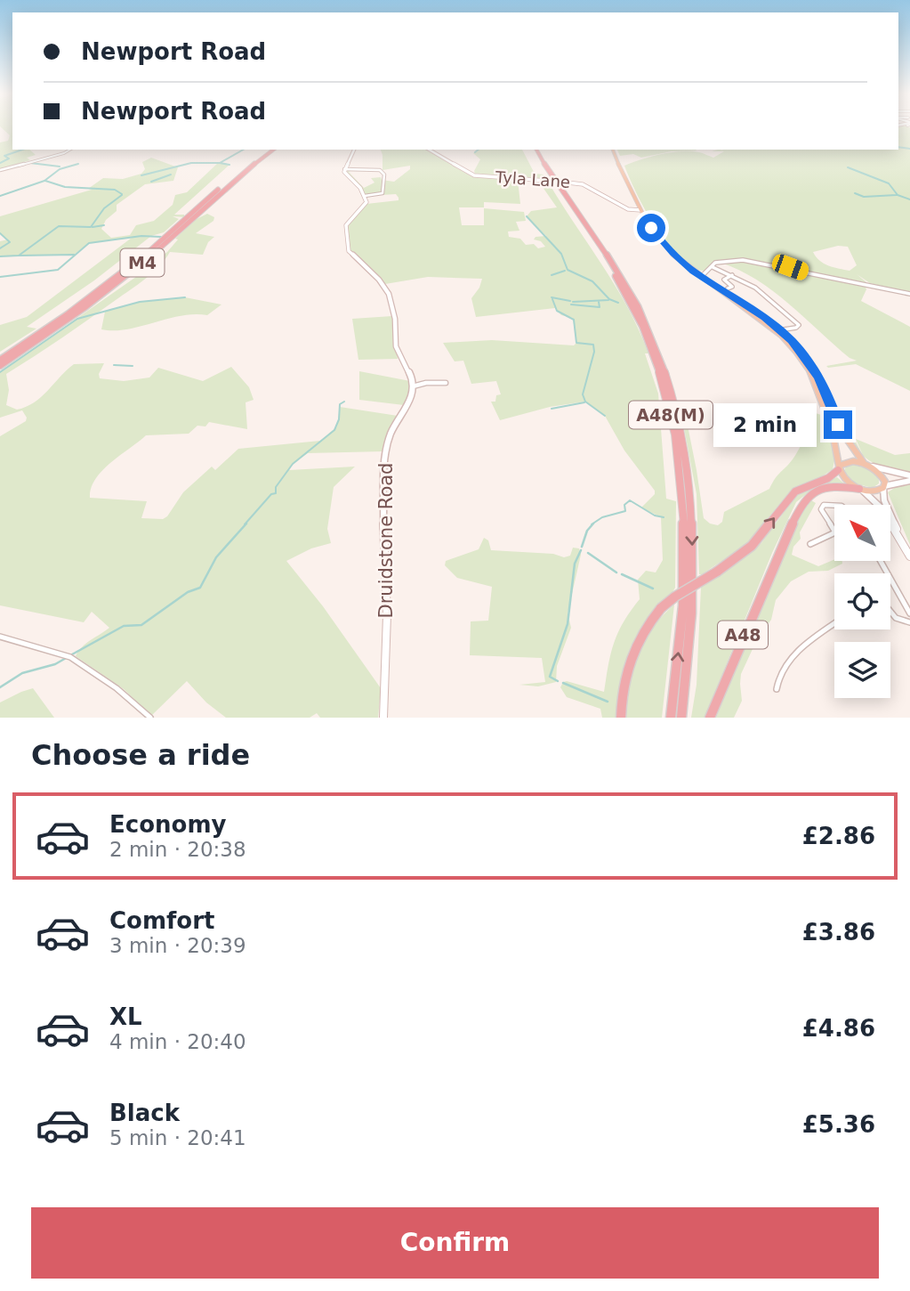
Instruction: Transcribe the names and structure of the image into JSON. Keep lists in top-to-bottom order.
{
  "streets": {
    "highway": ["M4", "A48(M)", "A48"],
    "street": ["Tyla Lane", "Druidstone Road"]
  },
  "north": "top left",
  "page": {
    "banner": ["Newport Road", "Newport Road"],
    "bubble": "2 min",
    "heading": "Choose a ride",
    "list": [
      {
        "name": "Economy",
        "note": "2 min · 20:38",
        "value": "£2.86"
      },
      {
        "name": "Comfort",
        "note": "3 min · 20:39",
        "value": "£3.86"
      },
      {
        "name": "XL",
        "note": "4 min · 20:40",
        "value": "£4.86"
      },
      {
        "name": "Black",
        "note": "5 min · 20:41",
        "value": "£5.36"
      }
    ],
    "buttons": "Confirm"
  }
}
